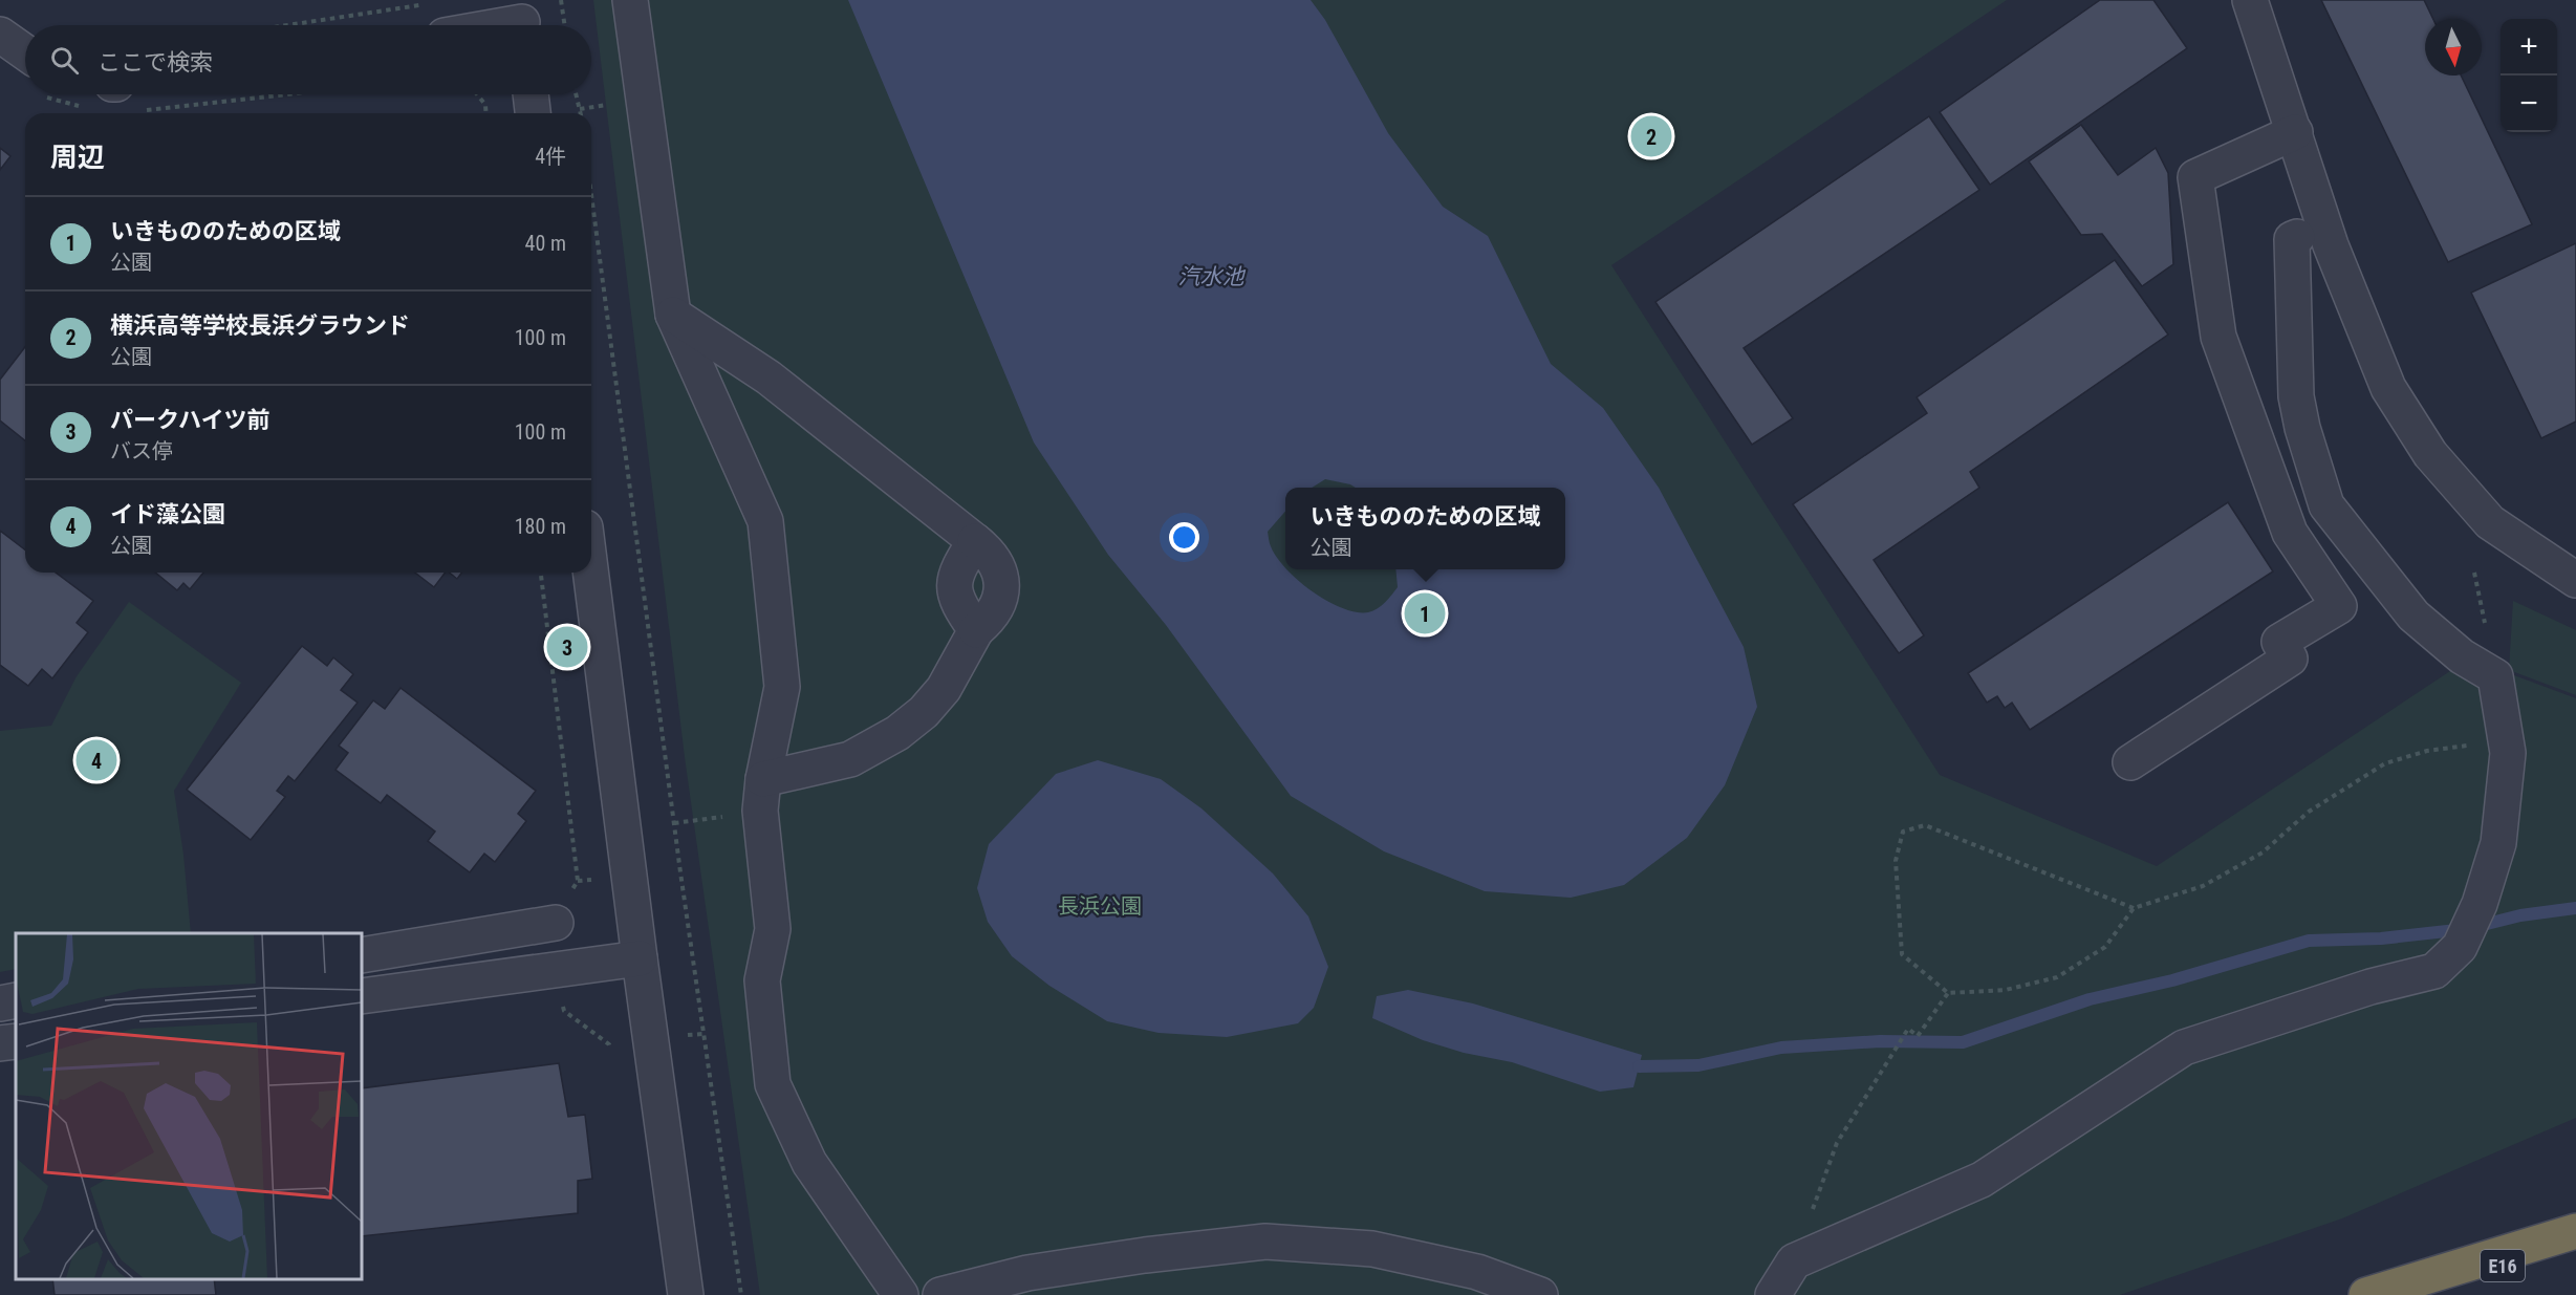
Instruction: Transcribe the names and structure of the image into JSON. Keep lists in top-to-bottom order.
{
  "streets": {
    "highway": ["E16"]
  },
  "water": ["汽水池"],
  "parks": ["長浜公園"],
  "north": "bottom",
  "page": {
    "map_buttons": ["+", "−"],
    "search": "ここで検索",
    "pins": [
      "2",
      "1",
      "3",
      "4"
    ],
    "heading": ["周辺", "4件"],
    "list": [
      {
        "mark": "1",
        "name": "いきもののための区域",
        "note": "公園",
        "value": "40 m"
      },
      {
        "mark": "2",
        "name": "横浜高等学校長浜グラウンド",
        "note": "公園",
        "value": "100 m"
      },
      {
        "mark": "3",
        "name": "パークハイツ前",
        "note": "バス停",
        "value": "100 m"
      },
      {
        "mark": "4",
        "name": "イド藻公園",
        "note": "公園",
        "value": "180 m"
      }
    ],
    "popup": ["いきもののための区域", "公園"]
  }
}
